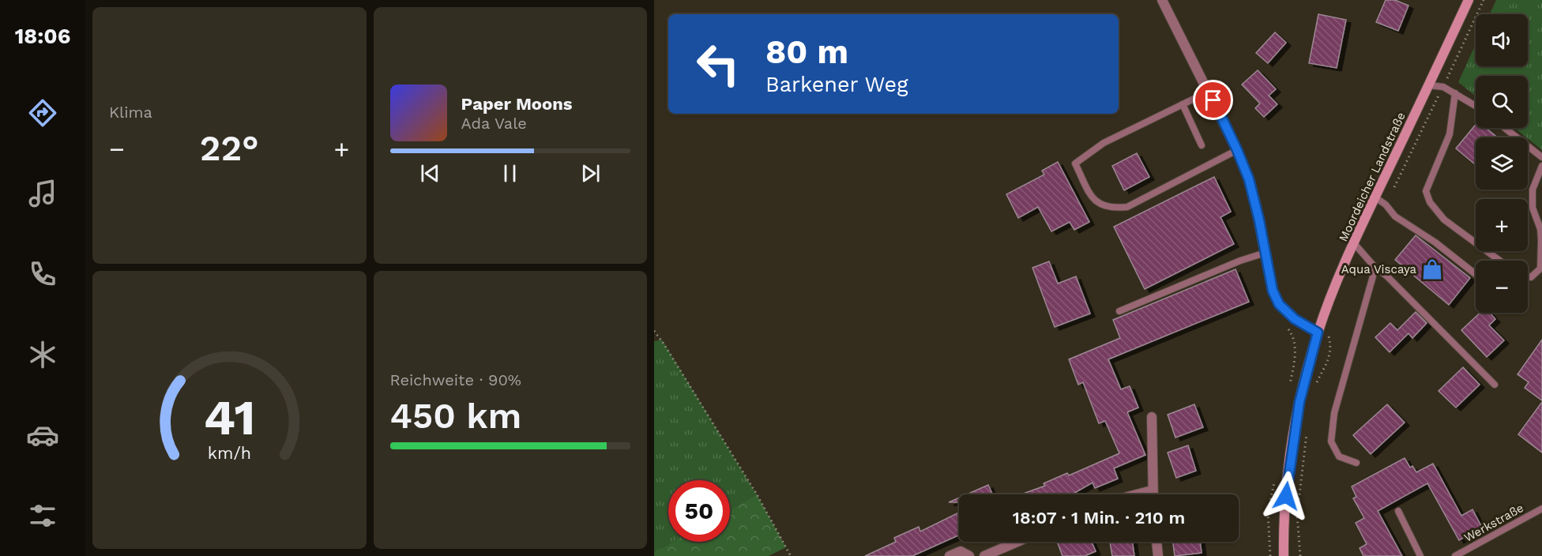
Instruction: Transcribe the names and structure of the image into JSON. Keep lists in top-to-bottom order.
{
  "streets": {
    "main road": ["Moordeicher Landstraße"],
    "lane": ["Werkstraße"]
  },
  "places": {
    "shop": ["Aqua Viscaya"]
  },
  "page": {
    "tabs": "18:06",
    "tile": [
      "Klima",
      ["Reichweite · 90%", "450 km"]
    ],
    "map_buttons": ["+", "−"],
    "turn": ["80 m", "Barkener Weg"],
    "song": ["Paper Moons", "Ada Vale"],
    "heat": ["−", "22°", "+"],
    "limit": "50",
    "trip": "18:07 · 1 Min. · 210 m",
    "gauge": ["41", "km/h"]
  }
}
